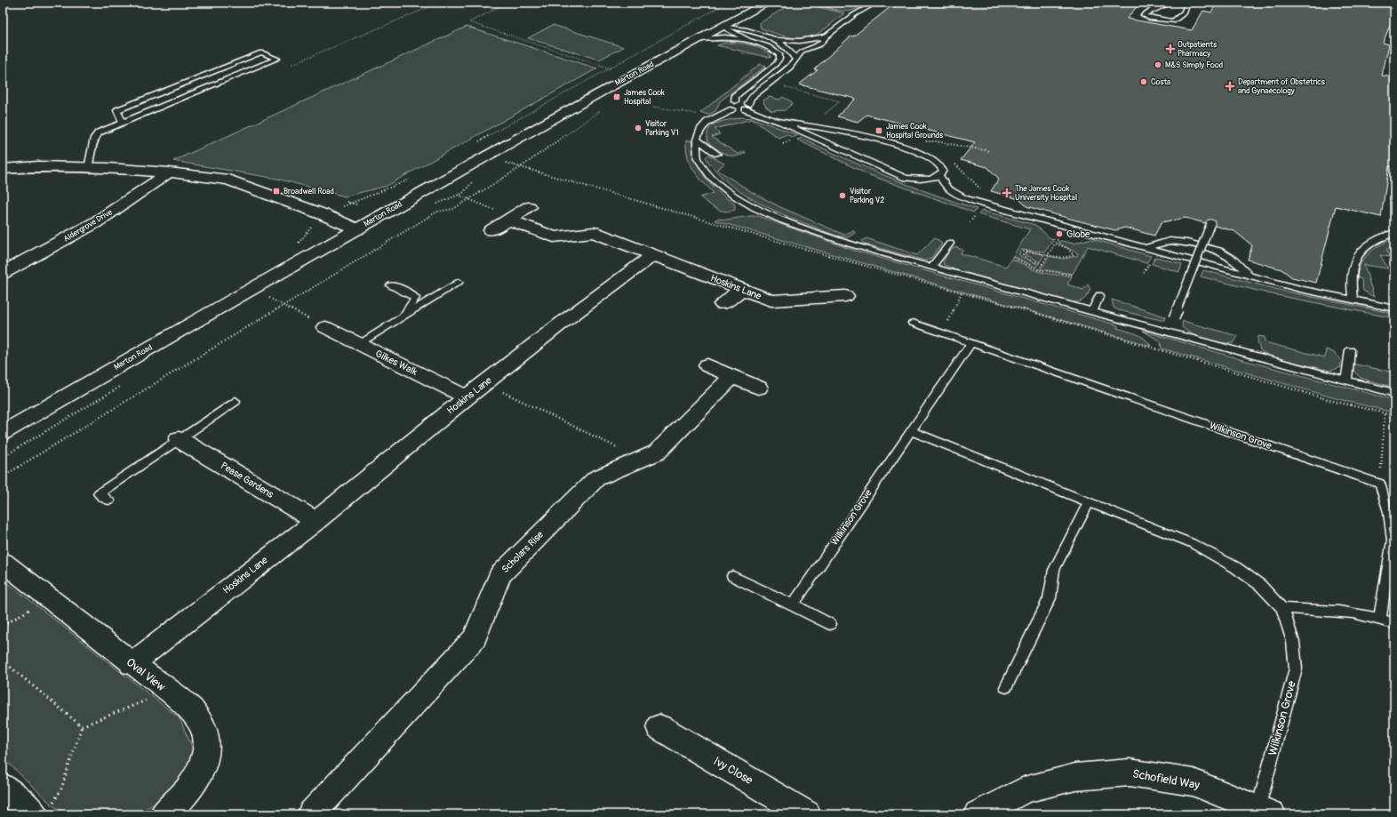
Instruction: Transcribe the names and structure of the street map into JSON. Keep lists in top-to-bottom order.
{
  "streets": {
    "street": [
      "Marton Road",
      "Aldergrove Drive",
      "Hoskins Lane",
      "Gilkes Walk",
      "Pease Gardens",
      "Scholars Rise",
      "Oval View",
      "Ivy Close",
      "Schofield Way"
    ],
    "lane": ["Wilkinson Grove"]
  },
  "crossings": [
    ["Hoskins Lane", "Gilkes Walk"],
    ["Hoskins Lane", "Pease Gardens"],
    ["Hoskins Lane", "Oval View"],
    ["Wilkinson Grove", "Schofield Way"]
  ],
  "places": {
    "health": ["Outpatients Pharmacy", "Department of Obstetrics and Gynaecology", "The James Cook University Hospital"],
    "other": [
      "M&S Simply Food",
      "Costa",
      "Visitor Parking V1",
      "Visitor Parking V2",
      "Globe"
    ],
    "transit": ["James Cook Hospital", "James Cook Hospital Grounds", "Broadwell Road"]
  }
}
